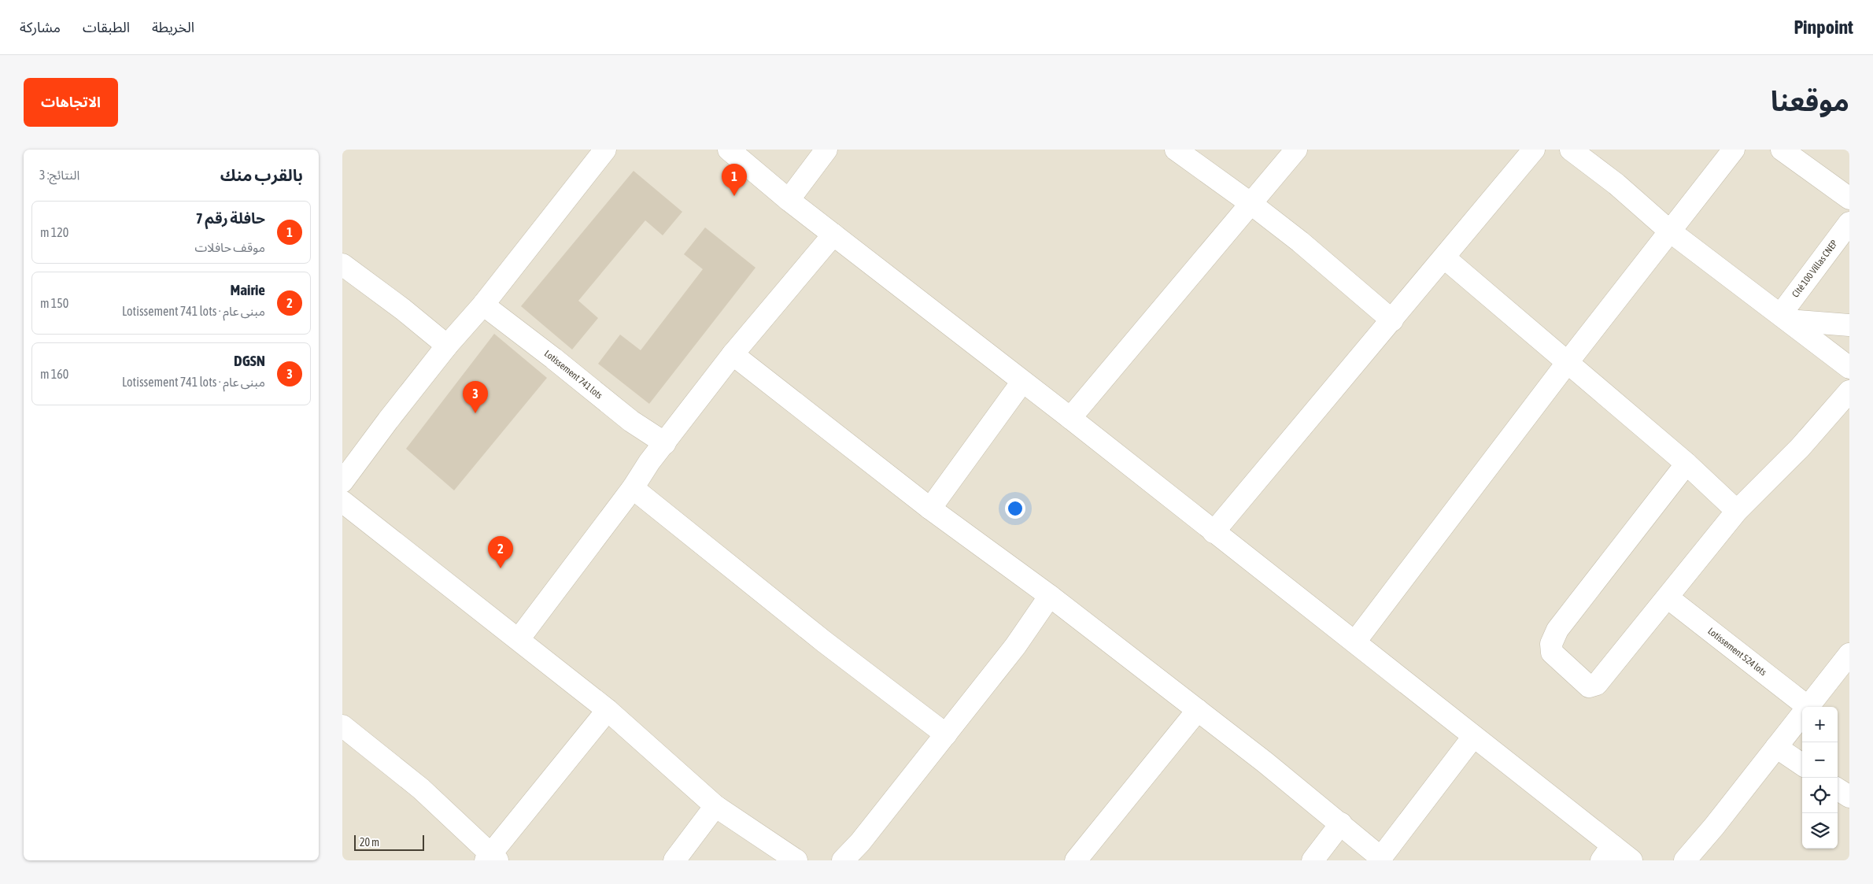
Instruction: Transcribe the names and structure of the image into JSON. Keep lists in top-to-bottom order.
{
  "streets": {
    "street": ["CIté 100 Villas CNEP", "Lotissement 741 lots", "Lotissement 524 lots"]
  },
  "scale_bar": "20 m",
  "page": {
    "header": "Pinpoint",
    "nav": ["الخريطة", "الطبقات", "مشاركة"],
    "title": "موقعنا",
    "buttons": "الاتجاهات",
    "heading": ["بالقرب منك", "النتائج: 3"],
    "pins": ["1", "3", "2"],
    "list": [
      {
        "mark": "1",
        "name": "حافلة رقم 7",
        "note": "موقف حافلات",
        "value": "120 m"
      },
      {
        "mark": "2",
        "name": "Mairie",
        "note": "مبنى عام · Lotissement 741 lots",
        "value": "150 m"
      },
      {
        "mark": "3",
        "name": "DGSN",
        "note": "مبنى عام · Lotissement 741 lots",
        "value": "160 m"
      }
    ],
    "map_buttons": ["+", "−"],
    "scale": "20 m"
  }
}
